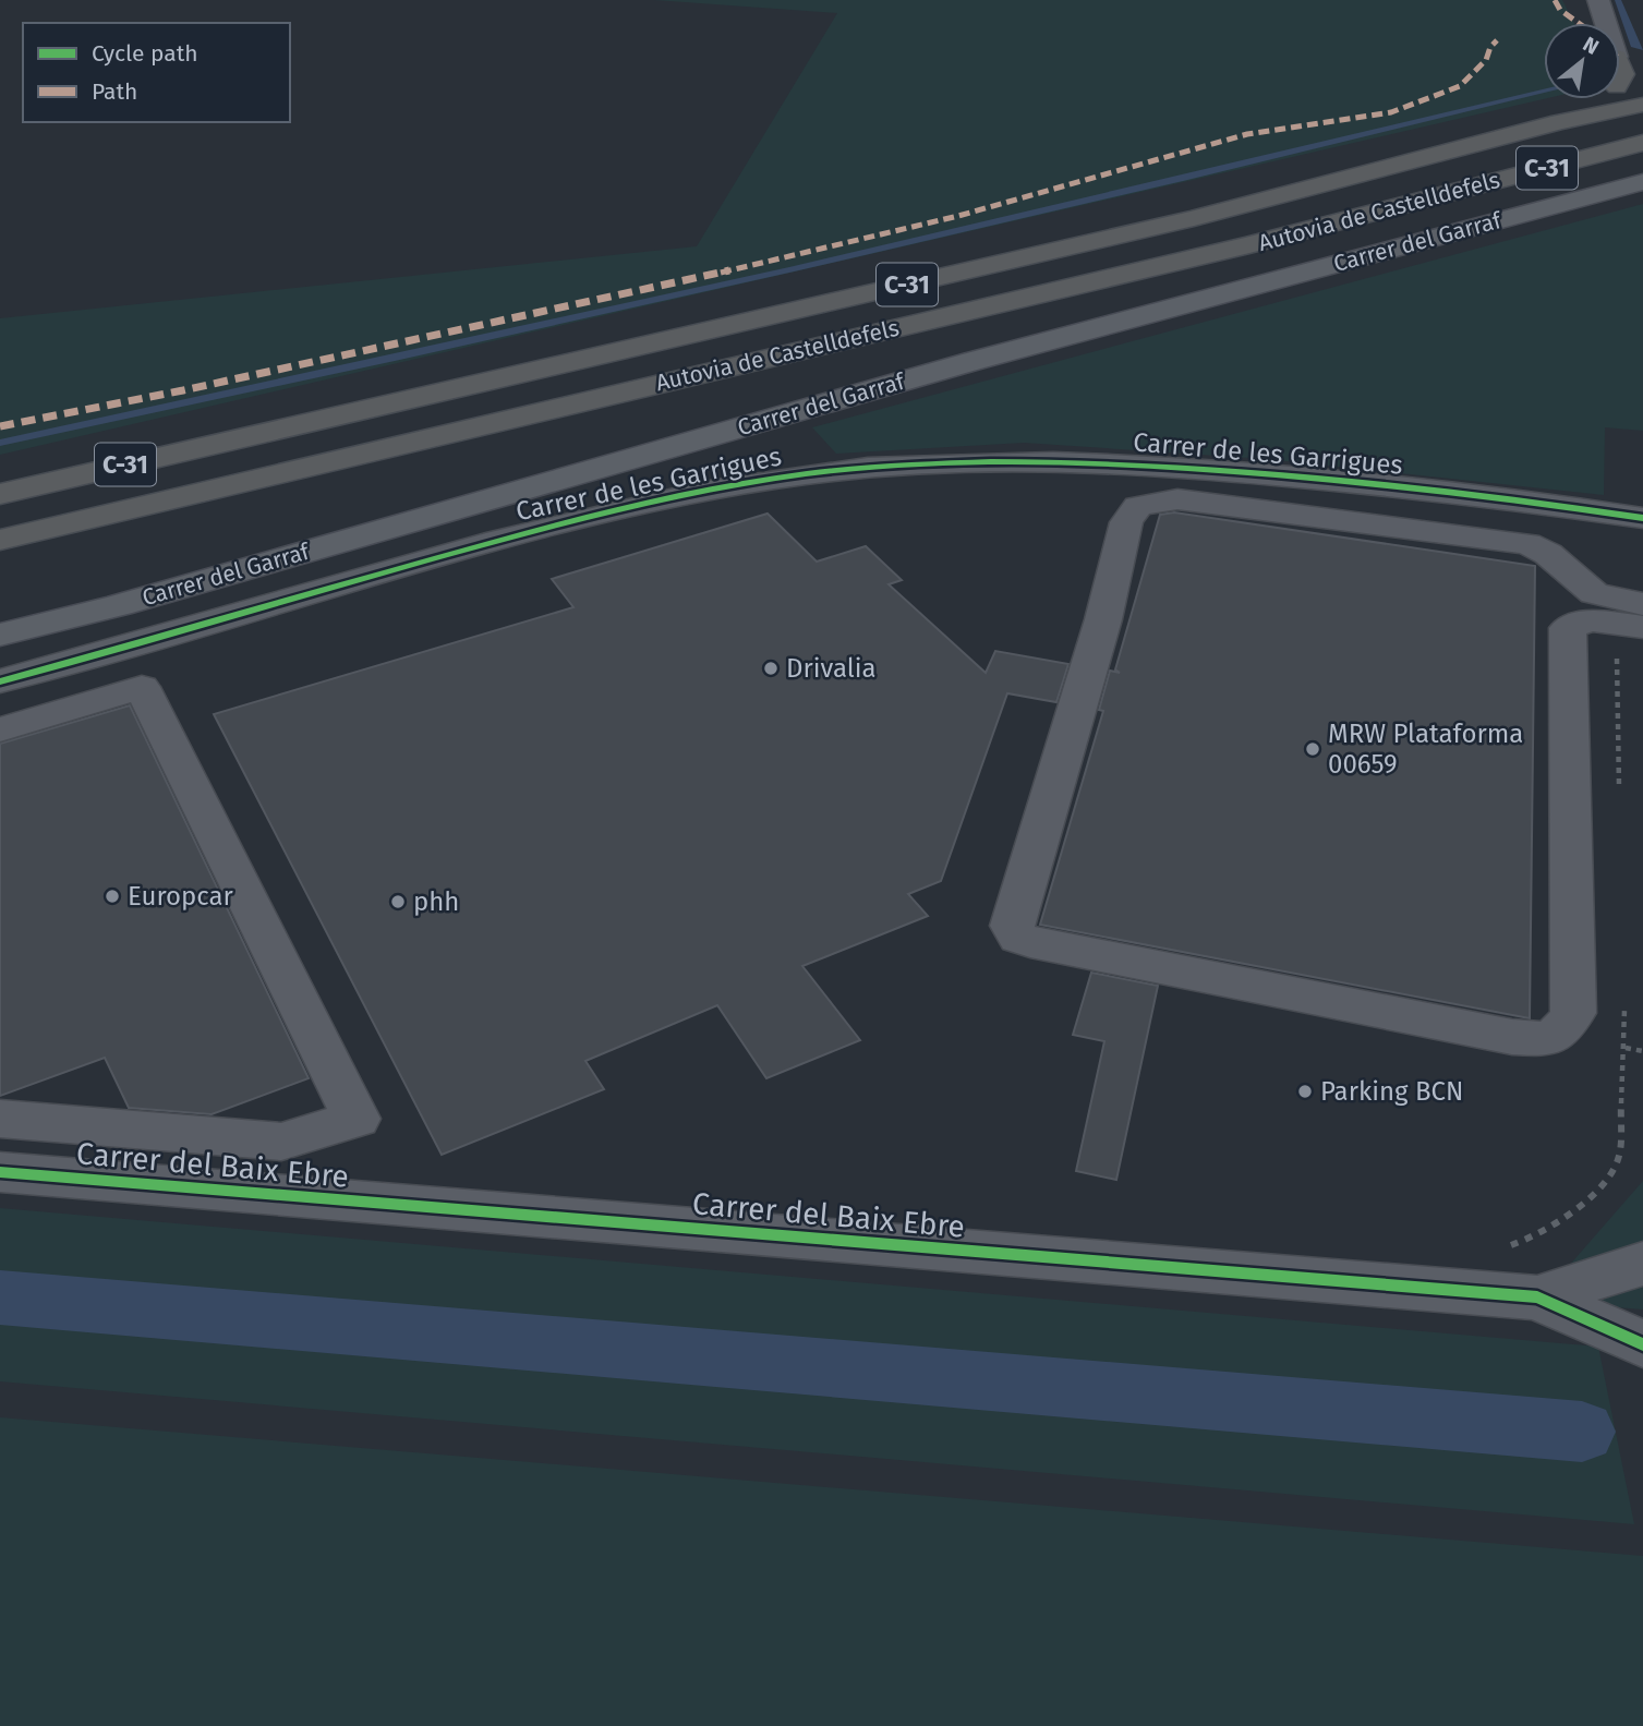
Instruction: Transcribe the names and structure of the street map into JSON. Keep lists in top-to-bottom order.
{
  "streets": {
    "highway": ["C-31", "Autovia de Castelldefels"],
    "main road": ["Carrer del Garraf"],
    "street": ["Carrer de les Garrigues", "Carrer del Baix Ebre"]
  },
  "places": [
    "Drivalia",
    "MRW Plataforma 00659",
    "Europcar",
    "phh",
    "Parking BCN"
  ],
  "legend": ["Cycle path", "Path"],
  "north": "top right"
}
